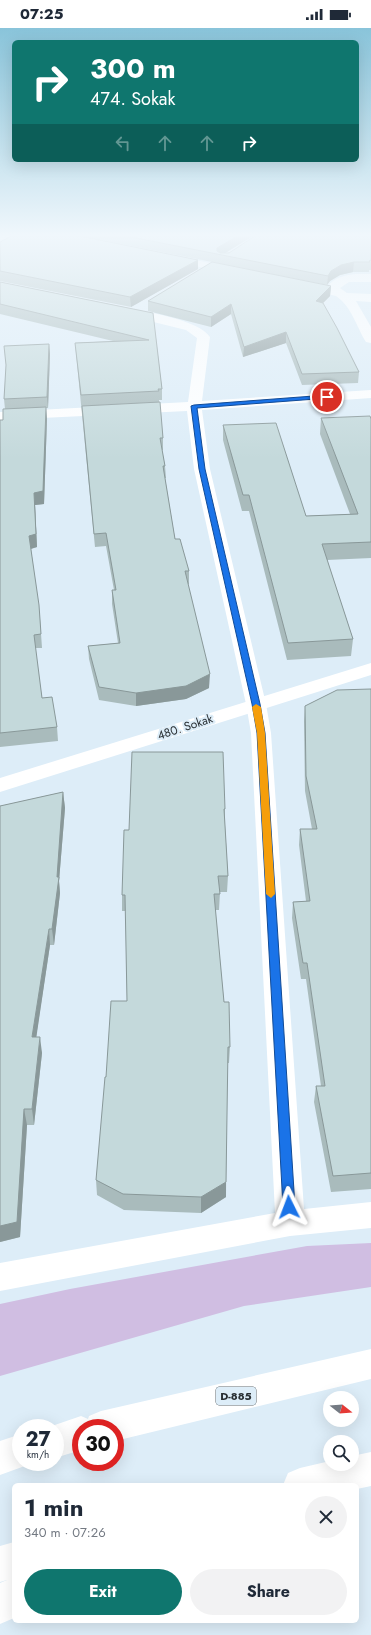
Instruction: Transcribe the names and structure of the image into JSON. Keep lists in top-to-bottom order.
{
  "streets": {
    "main road": ["480. Sokak", "D-885"]
  },
  "north": "right",
  "page": {
    "status": "07:25",
    "turn": ["300 m", "474. Sokak"],
    "speed": "27 km/h",
    "limit": "30",
    "heading": ["1 min", "340 m · 07:26"],
    "buttons": ["Exit", "Share"]
  }
}
